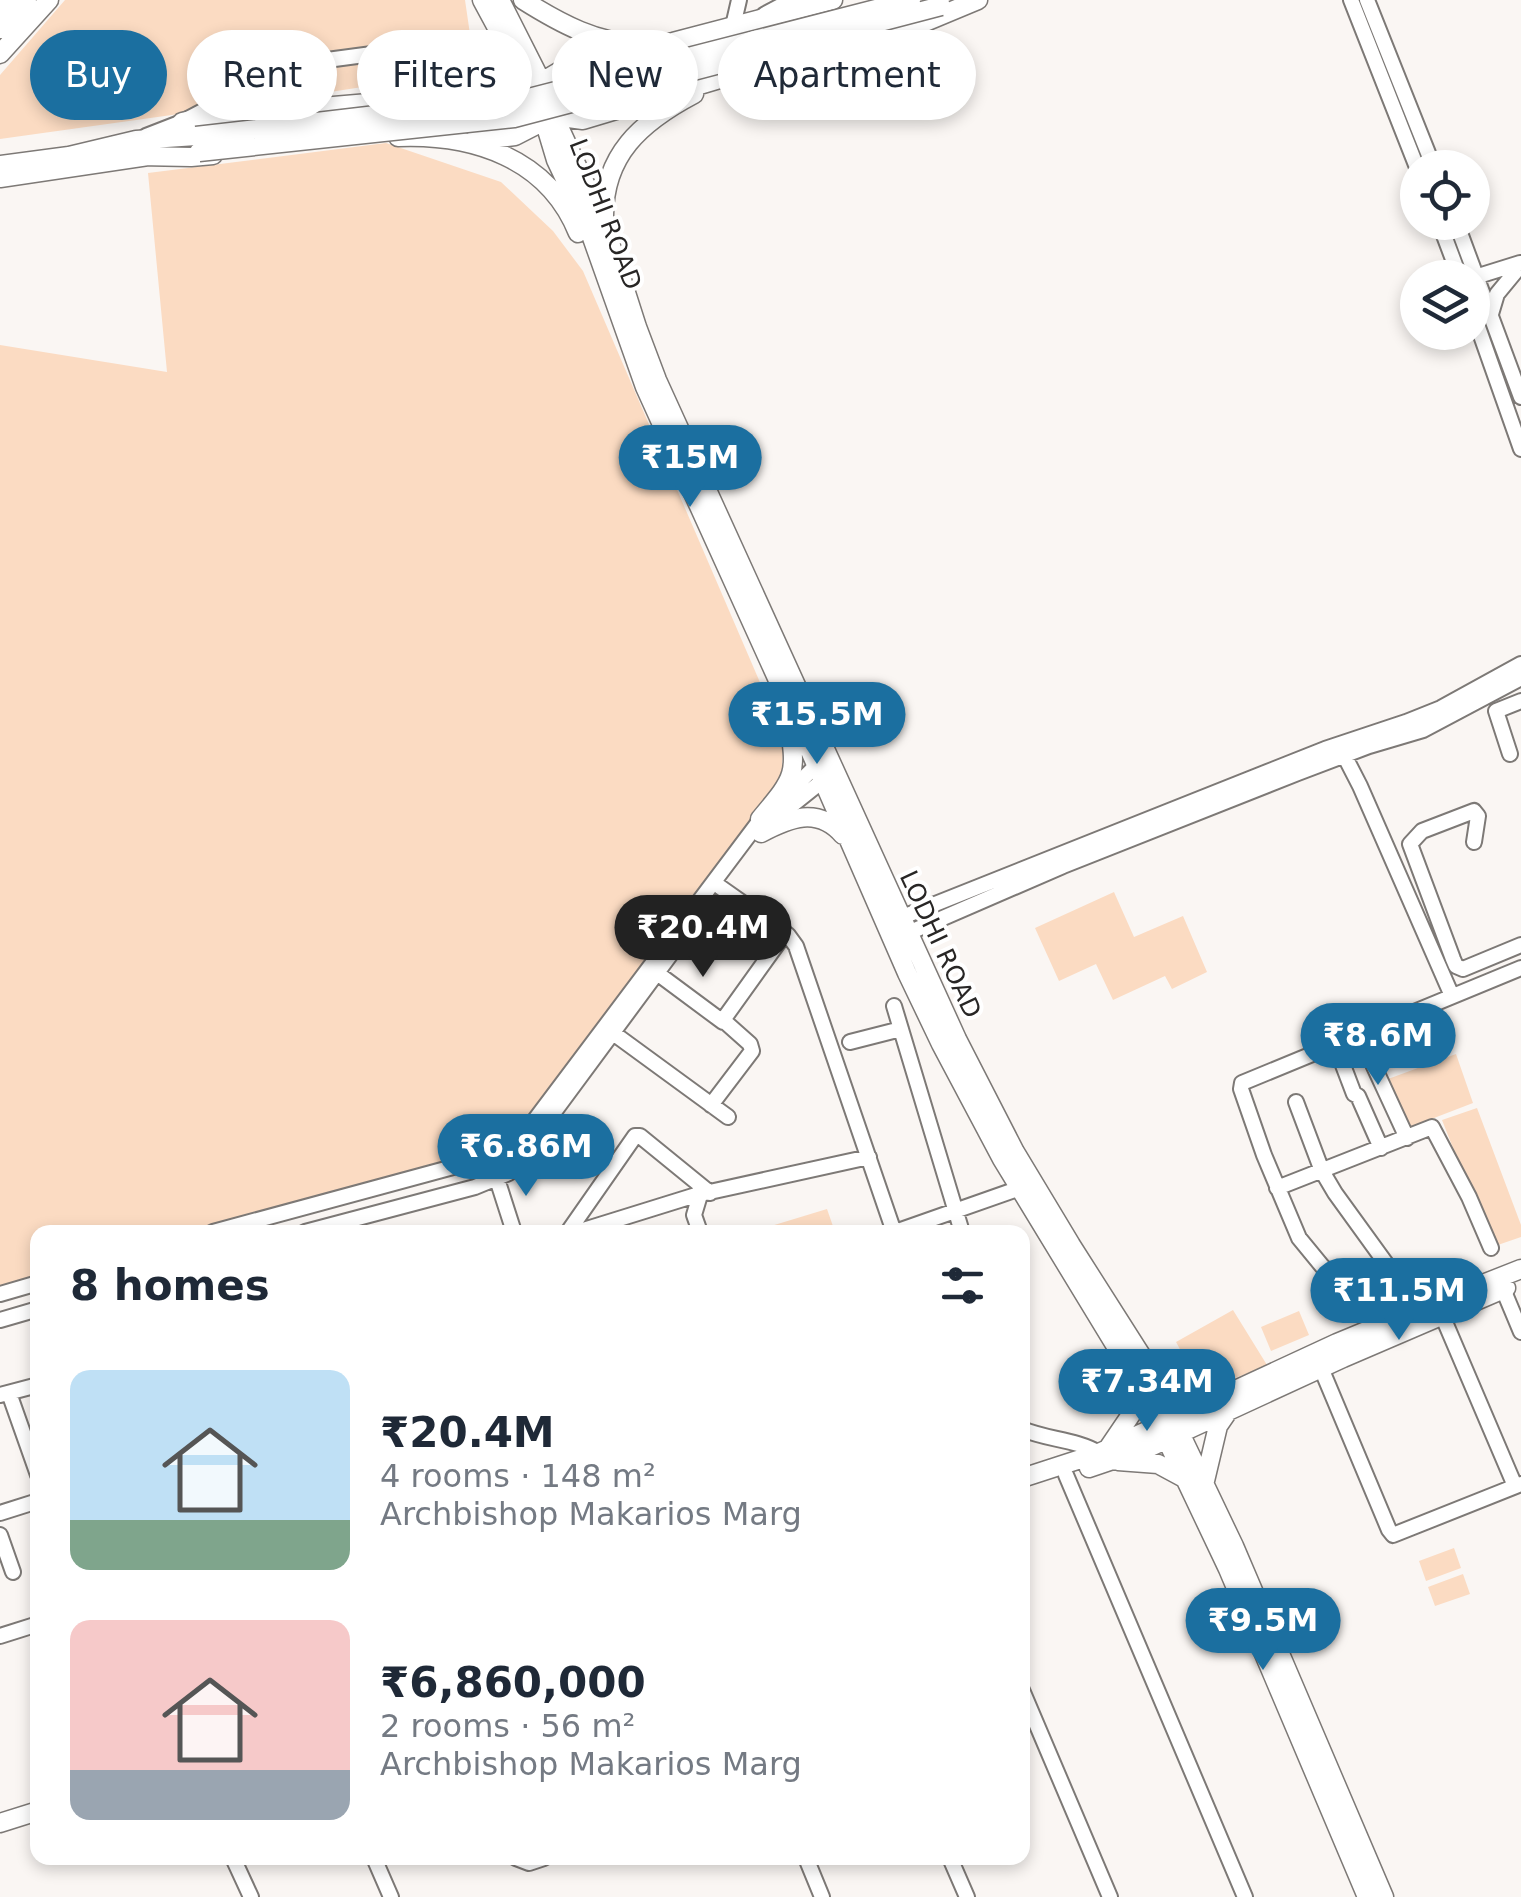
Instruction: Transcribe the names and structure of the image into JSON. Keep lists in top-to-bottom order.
{
  "streets": {
    "main road": ["LODHI ROAD"]
  },
  "page": {
    "chip": [
      "Buy",
      "Rent",
      "Filters",
      "New",
      "Apartment"
    ],
    "price": [
      "₹15M",
      "₹15.5M",
      "₹20.4M",
      "₹8.6M",
      "₹6.86M",
      "₹11.5M",
      "₹7.34M",
      "₹9.5M"
    ],
    "heading": "8 homes",
    "list": [
      {
        "name": "₹20.4M",
        "note": "4 rooms · 148 m² · Archbishop Makarios Marg"
      },
      {
        "name": "₹6,860,000",
        "note": "2 rooms · 56 m² · Archbishop Makarios Marg"
      }
    ]
  }
}
